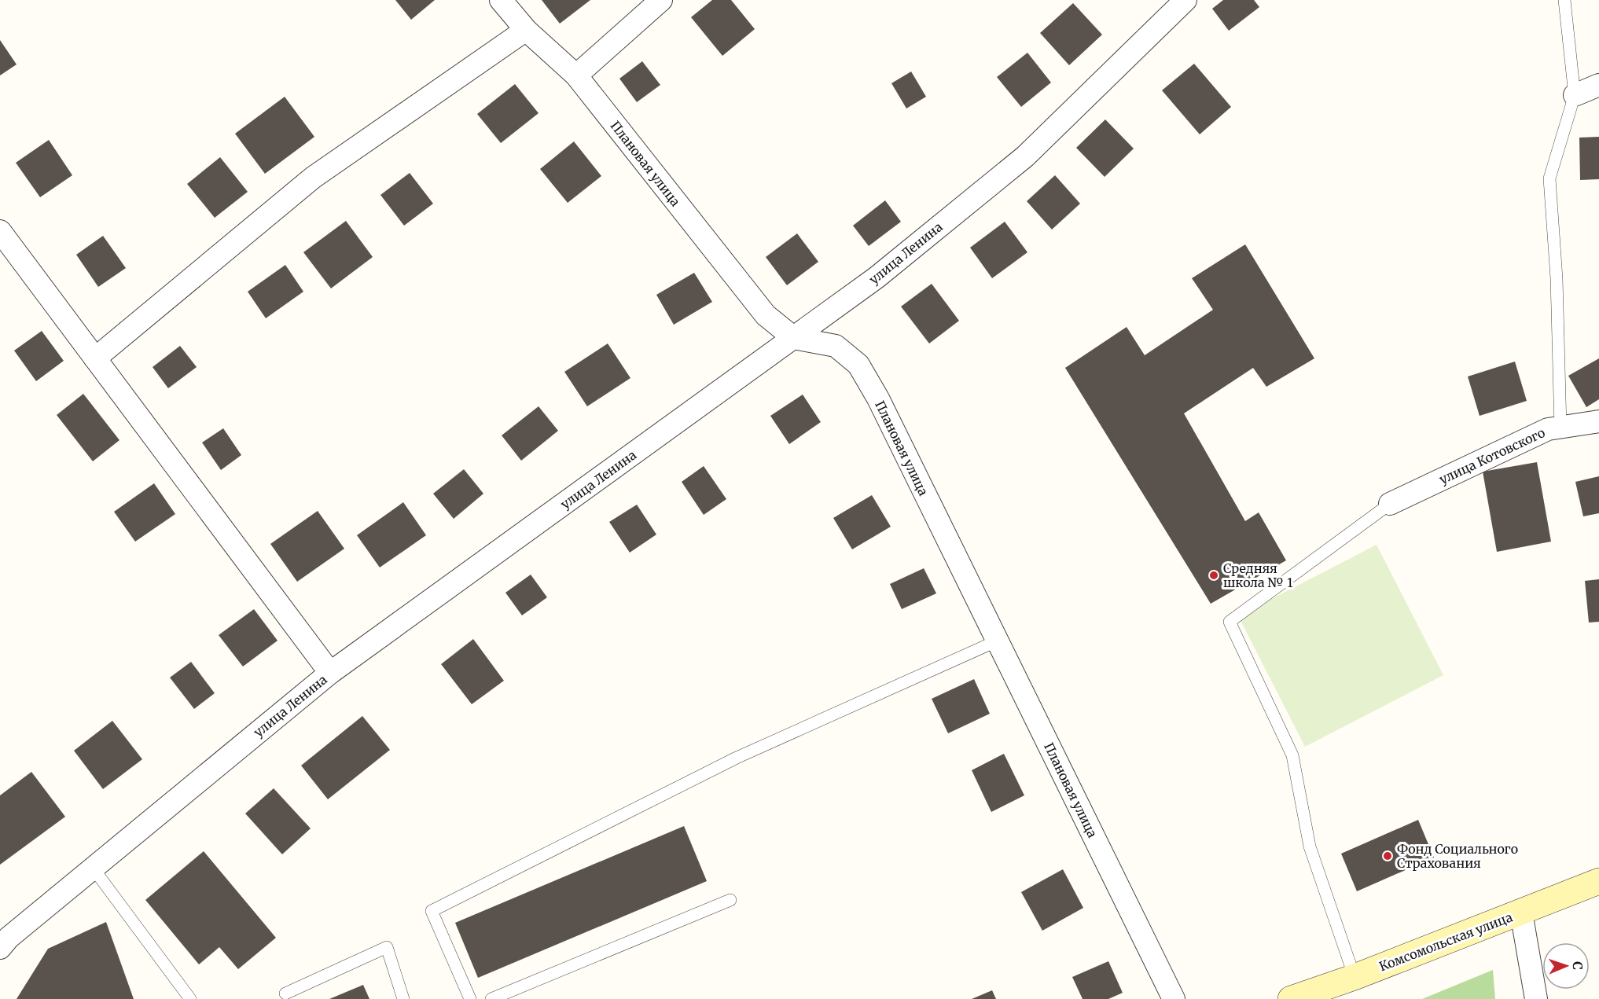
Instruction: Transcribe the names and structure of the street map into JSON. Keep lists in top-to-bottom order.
{
  "streets": {
    "main road": ["Комсомольская улица"],
    "street": ["Плановая улица", "улица Ленина", "улица Котовского"]
  },
  "crossings": [
    ["Плановая улица", "улица Ленина"]
  ],
  "places": ["Средняя школа № 1", "Фонд Социального Страхования"],
  "north": "right"
}
